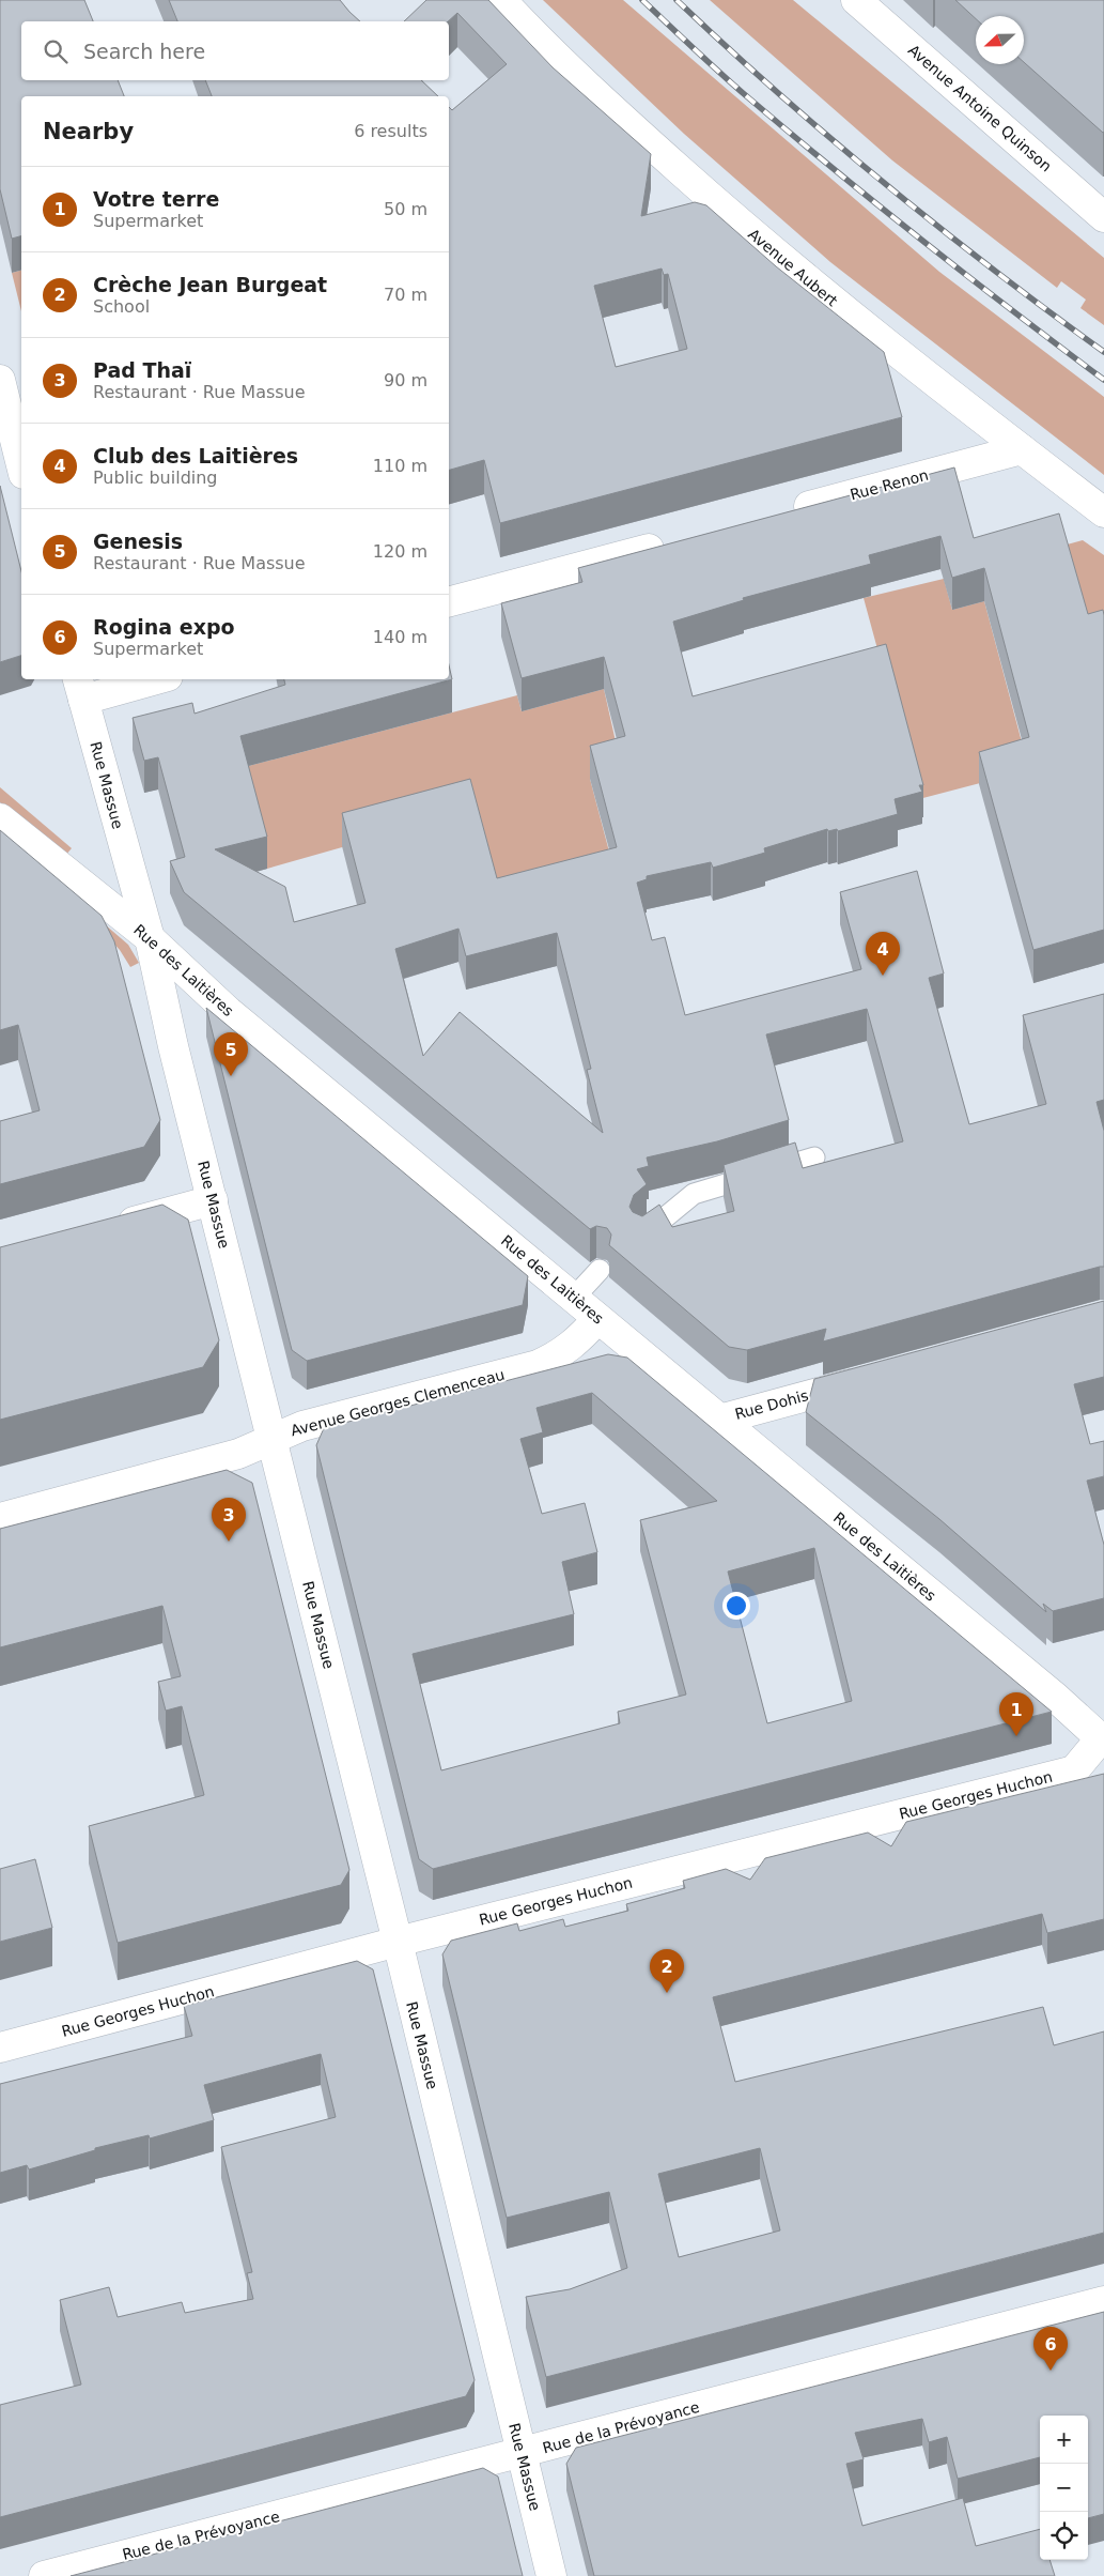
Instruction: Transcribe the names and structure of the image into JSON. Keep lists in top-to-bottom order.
{
  "streets": {
    "street": [
      "Avenue Antoine Quinson",
      "Avenue Aubert",
      "Rue Renon",
      "Rue Massue",
      "Rue des Laitières",
      "Avenue Georges Clemenceau",
      "Rue Dohis",
      "Rue Georges Huchon",
      "Rue de la Prévoyance"
    ]
  },
  "crossings": [
    ["Avenue Aubert", "Rue Renon"],
    ["Rue Massue", "Rue des Laitières"],
    ["Rue Massue", "Avenue Georges Clemenceau"],
    ["Rue Massue", "Rue Georges Huchon"],
    ["Rue Massue", "Rue de la Prévoyance"],
    ["Rue des Laitières", "Avenue Georges Clemenceau"],
    ["Rue des Laitières", "Rue Dohis"],
    ["Rue des Laitières", "Rue Georges Huchon"]
  ],
  "north": "left",
  "page": {
    "search": "Search here",
    "heading": ["Nearby", "6 results"],
    "list": [
      {
        "mark": "1",
        "name": "Votre terre",
        "note": "Supermarket",
        "value": "50 m"
      },
      {
        "mark": "2",
        "name": "Crèche Jean Burgeat",
        "note": "School",
        "value": "70 m"
      },
      {
        "mark": "3",
        "name": "Pad Thaï",
        "note": "Restaurant · Rue Massue",
        "value": "90 m"
      },
      {
        "mark": "4",
        "name": "Club des Laitières",
        "note": "Public building",
        "value": "110 m"
      },
      {
        "mark": "5",
        "name": "Genesis",
        "note": "Restaurant · Rue Massue",
        "value": "120 m"
      },
      {
        "mark": "6",
        "name": "Rogina expo",
        "note": "Supermarket",
        "value": "140 m"
      }
    ],
    "pins": [
      "4",
      "5",
      "3",
      "1",
      "2",
      "6"
    ],
    "map_buttons": ["+", "−"]
  }
}
